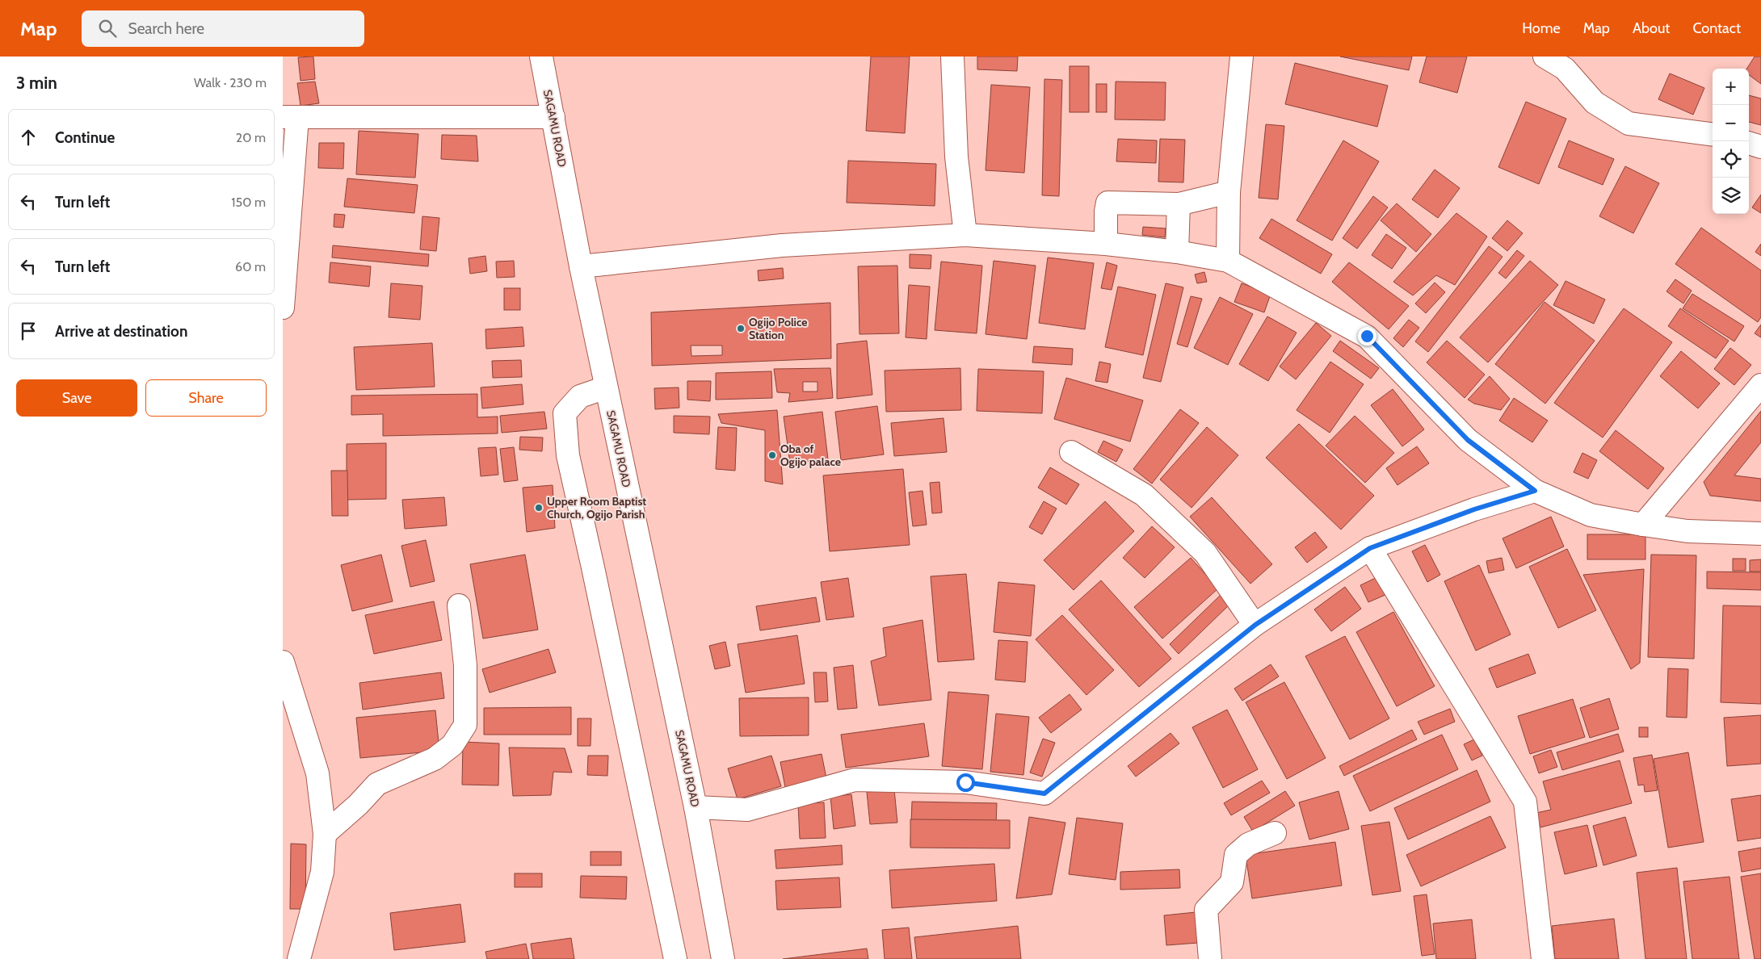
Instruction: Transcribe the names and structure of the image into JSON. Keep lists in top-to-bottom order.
{
  "streets": {
    "main road": ["SAGAMU ROAD"]
  },
  "places": ["Ogijo Police Station", "Oba of Ogijo palace", "Upper Room Baptist Church, Ogijo Parish"],
  "page": {
    "header": "Map",
    "search": "Search here",
    "nav": [
      "Home",
      "Map",
      "About",
      "Contact"
    ],
    "heading": ["3 min", "Walk · 230 m"],
    "map_buttons": ["+", "−"],
    "list": [
      ["Continue", "20 m"],
      ["Turn left", "150 m"],
      ["Turn left", "60 m"],
      "Arrive at destination"
    ],
    "buttons": ["Save", "Share"]
  }
}
